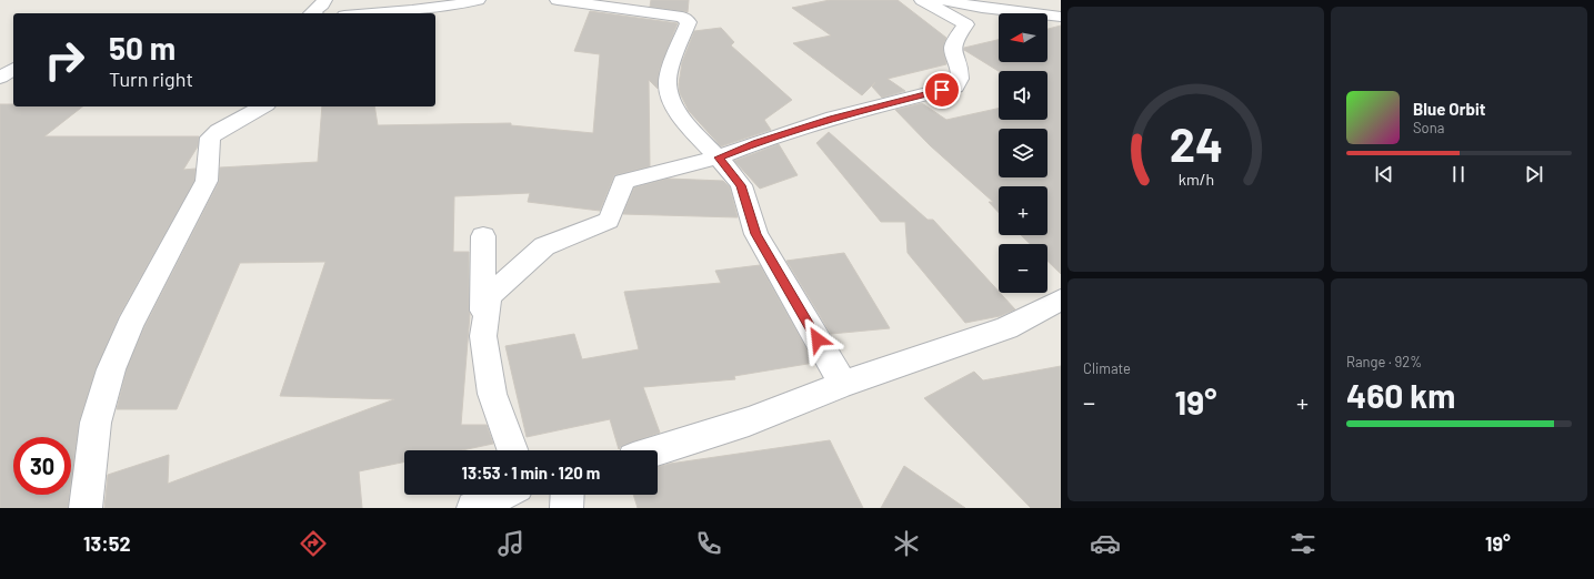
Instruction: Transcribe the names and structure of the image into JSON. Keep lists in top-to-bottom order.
{
  "north": "left",
  "page": {
    "map_buttons": ["+", "−"],
    "turn": ["50 m", "Turn right"],
    "song": ["Blue Orbit", "Sona"],
    "tile": [
      "Climate",
      ["Range · 92%", "460 km"]
    ],
    "heat": ["−", "19°", "+"],
    "limit": "30",
    "trip": "13:53 · 1 min · 120 m",
    "tabs": ["13:52", "19°"],
    "gauge": ["24", "km/h"]
  }
}
